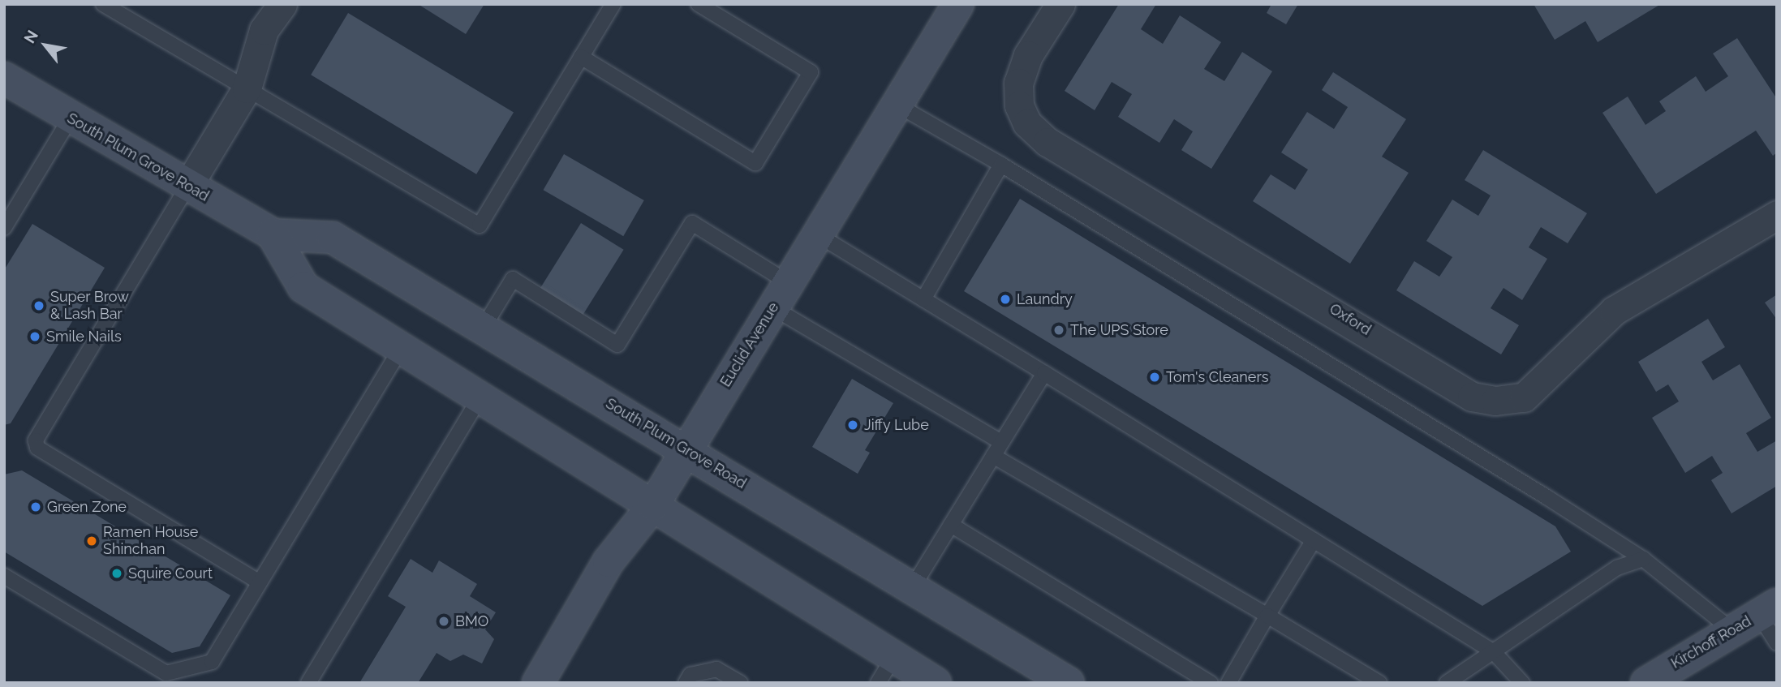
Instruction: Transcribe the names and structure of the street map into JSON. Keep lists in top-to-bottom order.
{
  "streets": {
    "main road": ["South Plum Grove Road", "Euclid Avenue", "Kirchoff Road"],
    "street": ["Oxford"]
  },
  "crossings": [
    ["South Plum Grove Road", "Euclid Avenue"]
  ],
  "places": [
    "Laundry",
    "Super Brow & Lash Bar",
    "The UPS Store",
    "Smile Nails",
    "Tom's Cleaners",
    "Jiffy Lube",
    "Green Zone",
    "Ramen House Shinchan",
    "Squire Court",
    "BMO"
  ],
  "north": "top left"
}
